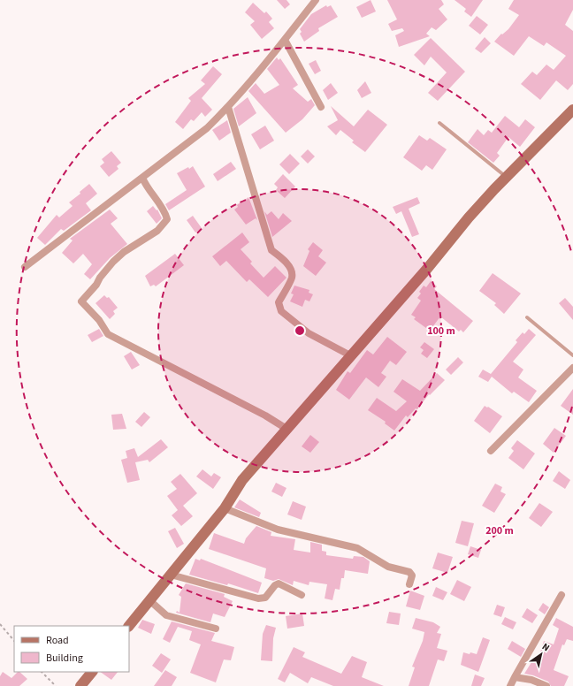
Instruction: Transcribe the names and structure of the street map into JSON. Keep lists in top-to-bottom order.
{
  "legend": ["Road", "Building"],
  "north": "top right",
  "rings": ["100 m", "200 m"]
}
